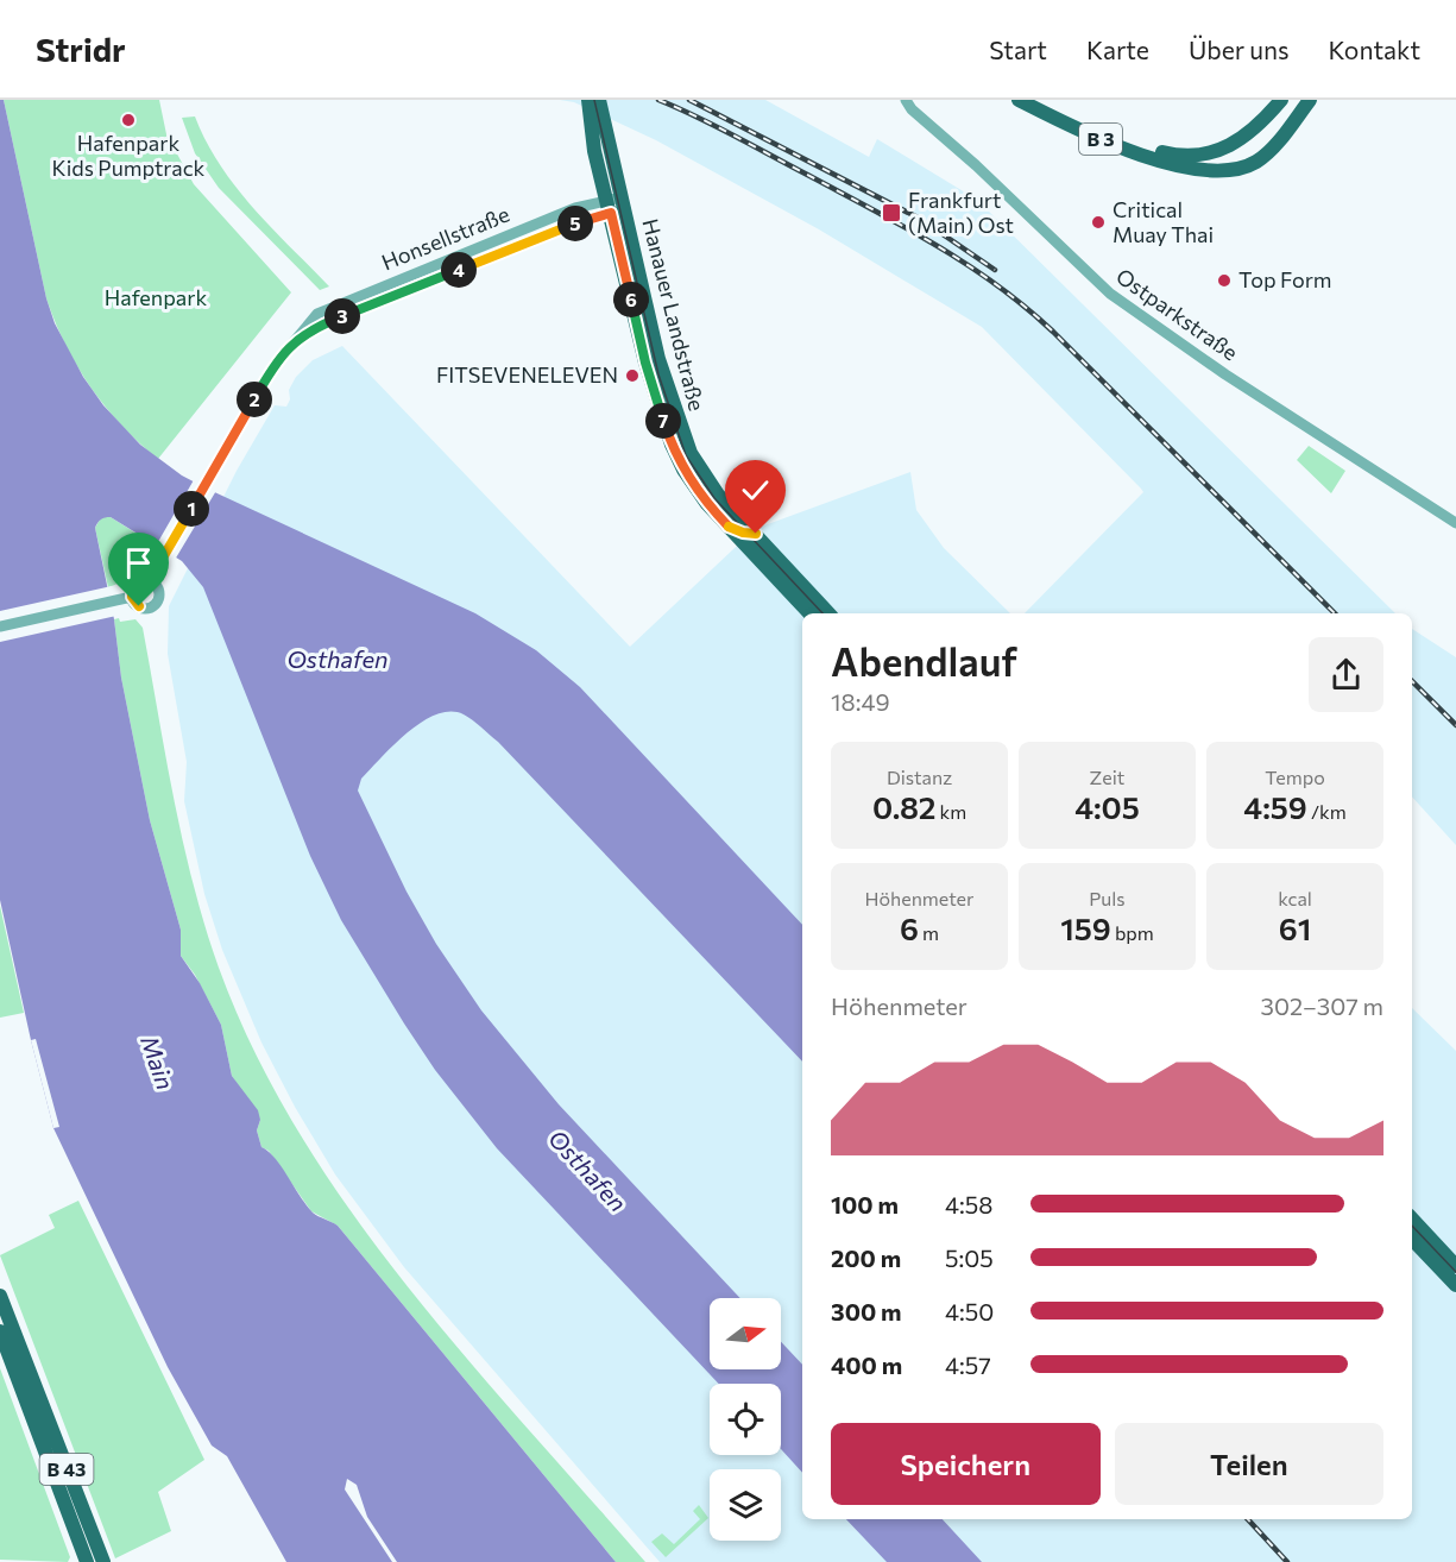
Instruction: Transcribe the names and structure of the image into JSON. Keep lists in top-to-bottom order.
{
  "streets": {
    "main road": ["B 3", "Hanauer Landstraße", "B 43"],
    "street": ["Honsellstraße", "Ostparkstraße"]
  },
  "crossings": [
    ["Honsellstraße", "Hanauer Landstraße"]
  ],
  "water": ["Osthafen", "Main"],
  "parks": ["Hafenpark"],
  "places": {
    "other": [
      "Hafenpark Kids Pumptrack",
      "Critical Muay Thai",
      "Top Form",
      "FITSEVENELEVEN"
    ],
    "transit": ["Frankfurt (Main) Ost"]
  },
  "north": "right",
  "page": {
    "header": "Stridr",
    "nav": [
      "Start",
      "Karte",
      "Über uns",
      "Kontakt"
    ],
    "pins": [
      "5",
      "4",
      "6",
      "3",
      "2",
      "7",
      "1"
    ],
    "heading": ["Abendlauf", "18:49"],
    "stats": [
      ["Distanz", "0.82 km"],
      ["Zeit", "4:05"],
      ["Tempo", "4:59 /km"],
      ["Höhenmeter", "6 m"],
      ["Puls", "159 bpm"],
      ["kcal", "61"]
    ],
    "chart": ["Höhenmeter", "302–307 m"],
    "list": [
      {
        "name": "100 m",
        "note": "4:58"
      },
      {
        "name": "200 m",
        "note": "5:05"
      },
      {
        "name": "300 m",
        "note": "4:50"
      },
      {
        "name": "400 m",
        "note": "4:57"
      }
    ],
    "buttons": ["Speichern", "Teilen"]
  }
}
